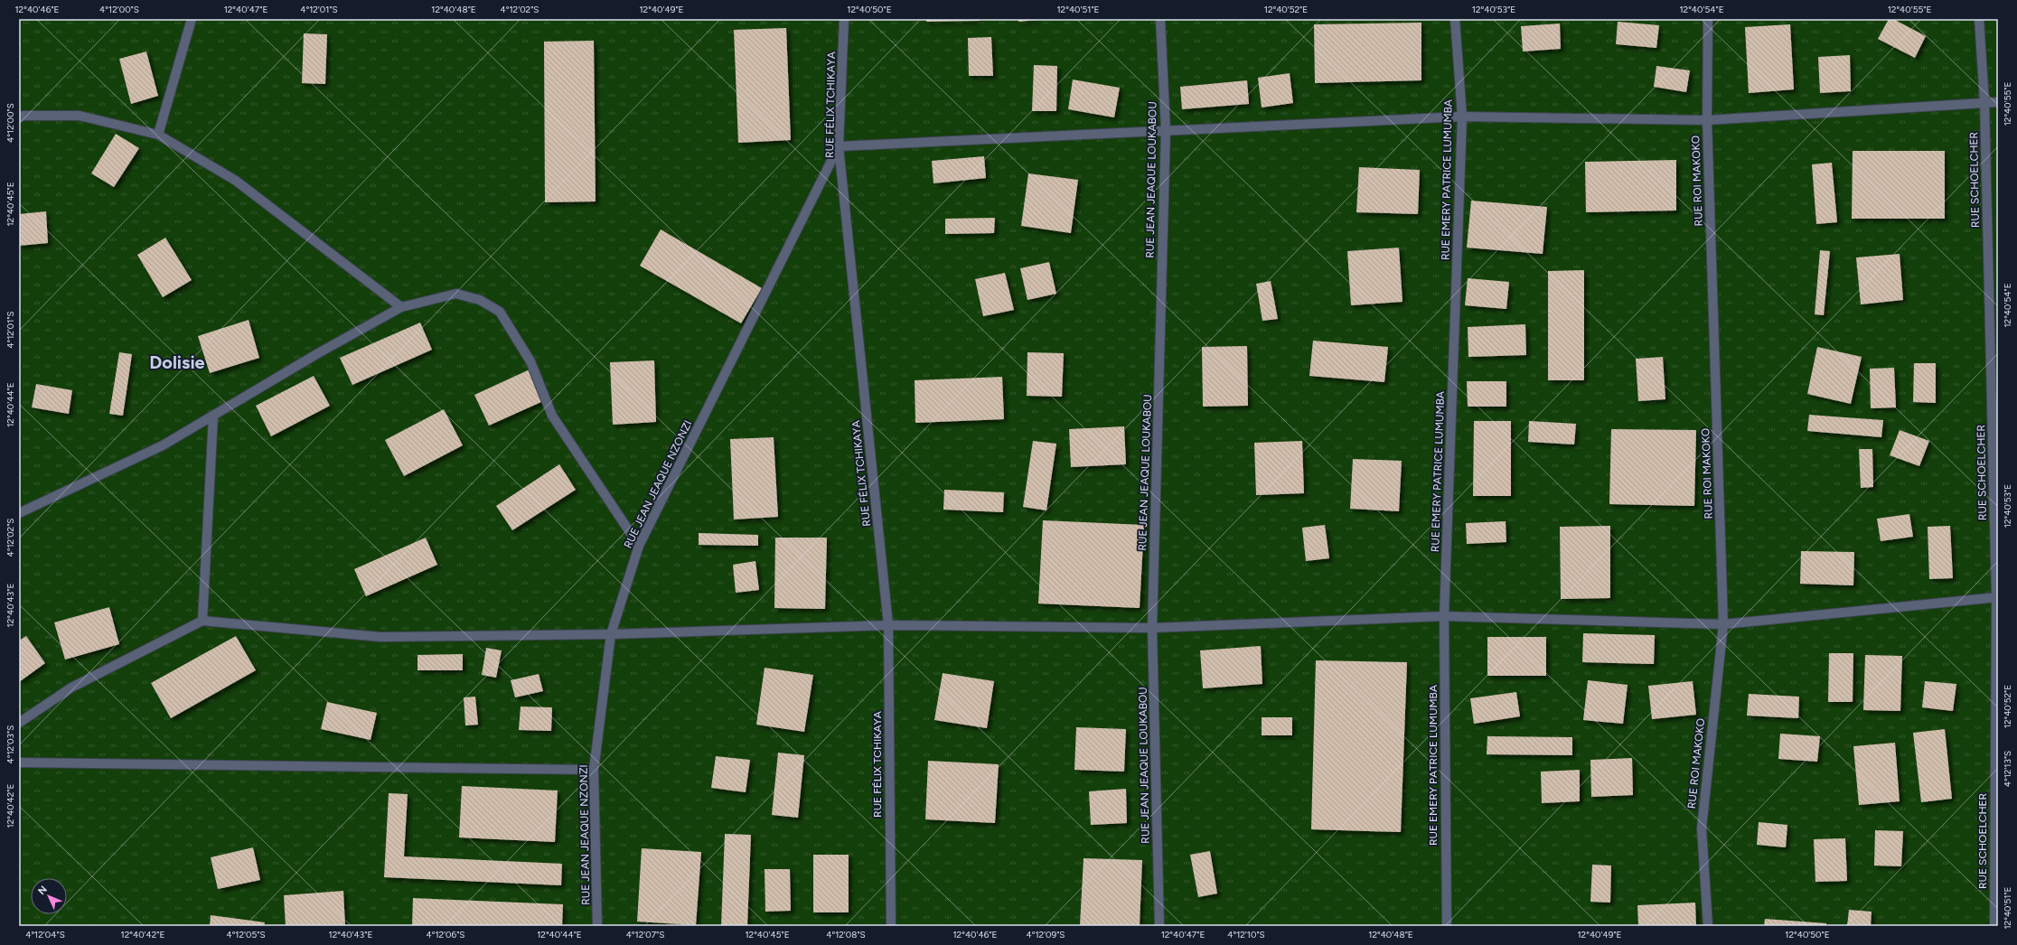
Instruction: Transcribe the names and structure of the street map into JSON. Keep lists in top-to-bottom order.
{
  "streets": {
    "street": [
      "RUE FÉLIX TCHIKAYA",
      "RUE JEAN JEAQUE LOUKABOU",
      "RUE EMERY PATRICE LUMUMBA",
      "RUE SCHOELCHER",
      "RUE ROI MAKOKO",
      "RUE JEAN JEAQUE NZONZI"
    ]
  },
  "crossings": [
    ["RUE FÉLIX TCHIKAYA", "RUE JEAN JEAQUE NZONZI"]
  ],
  "districts": ["Dolisie"],
  "north": "top left",
  "coordinates": [
    "12°40'46\"E",
    "4°12'00\"S",
    "12°40'47\"E",
    "4°12'01\"S",
    "12°40'48\"E",
    "4°12'02\"S",
    "12°40'49\"E",
    "12°40'50\"E",
    "12°40'51\"E",
    "12°40'52\"E",
    "12°40'53\"E",
    "12°40'54\"E",
    "12°40'55\"E",
    "12°40'45\"E",
    "12°40'44\"E",
    "12°40'43\"E",
    "4°12'03\"S",
    "4°12'13\"S",
    "12°40'42\"E",
    "4°12'04\"S",
    "4°12'05\"S",
    "4°12'06\"S",
    "4°12'07\"S",
    "4°12'08\"S",
    "4°12'09\"S",
    "4°12'10\"S"
  ]
}
